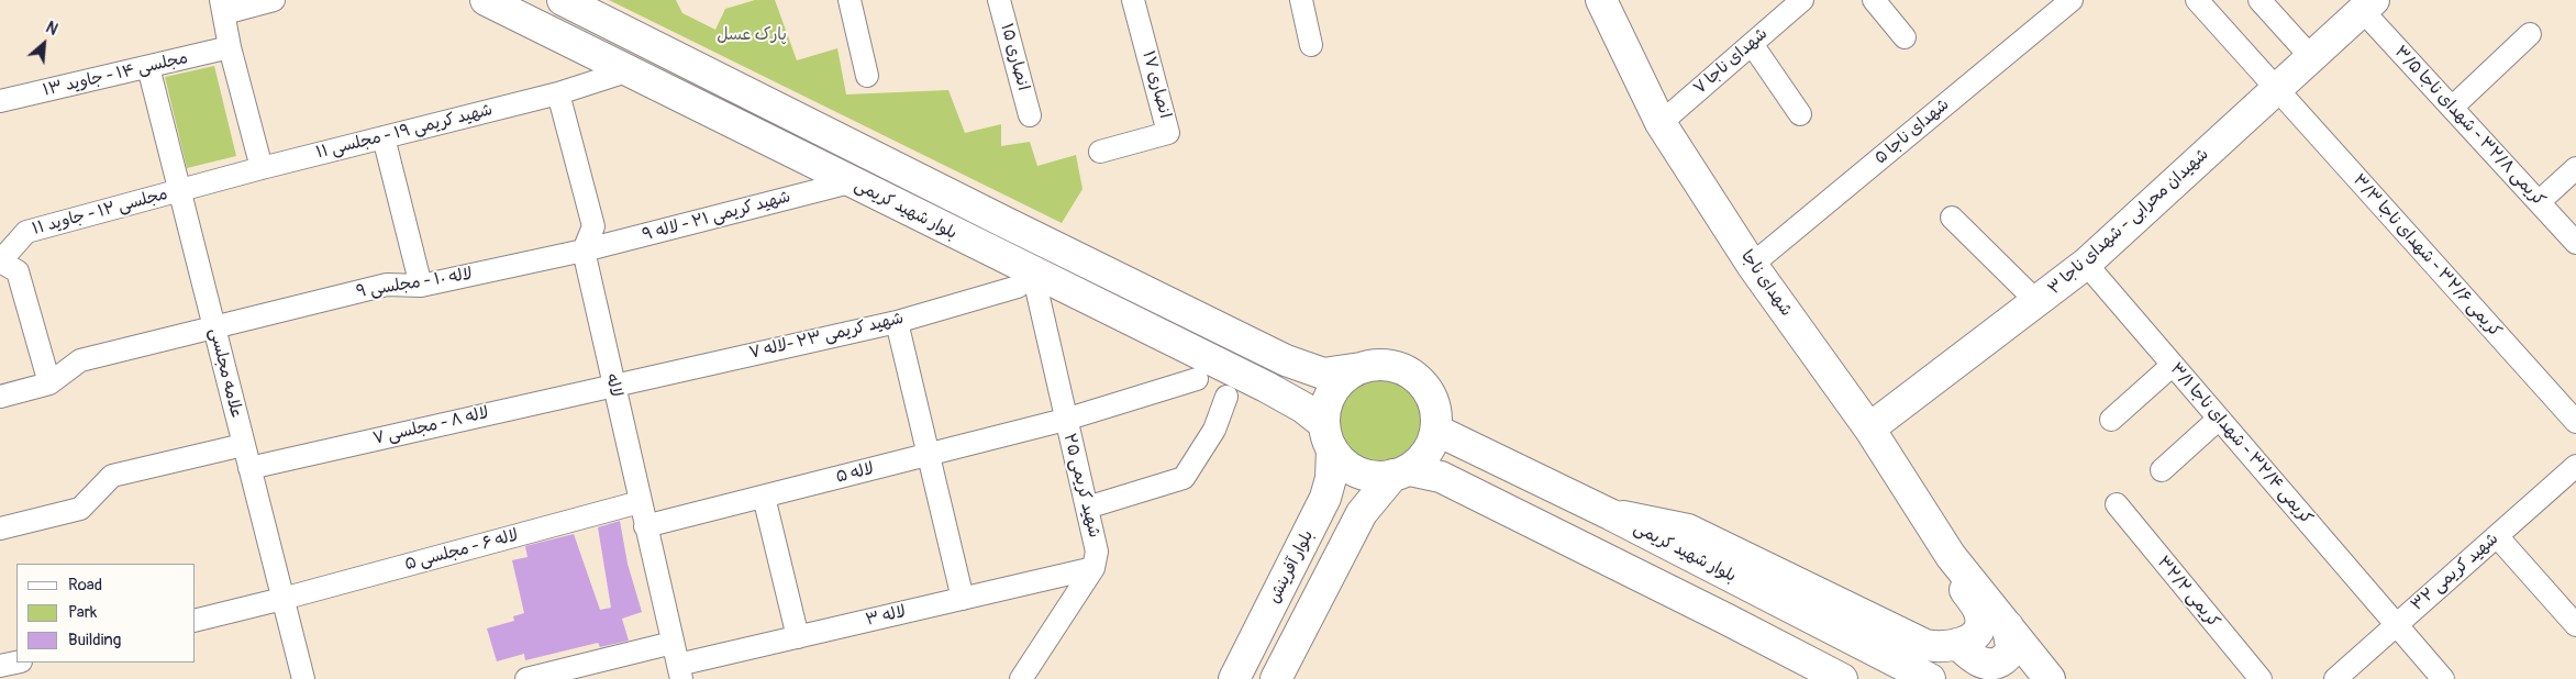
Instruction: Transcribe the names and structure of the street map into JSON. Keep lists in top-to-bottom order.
{
  "streets": {
    "main road": [
      "بلوار شهید کریمی",
      "شهیدان محرابی - شهدای ناجا ۳",
      "شهدای ناجا",
      "بلوار آفرینش"
    ],
    "street": [
      "انصاری ۱۵",
      "شهدای ناجا ۷",
      "مجلسی ۱۴ - جاوید ۱۳",
      "انصاری ۱۷",
      "کریمی ۳۲/۸ - شهدای ناجا ۳/۵",
      "شهید کریمی ۱۹ - مجلسی ۱۱",
      "شهدای ناجا ۵",
      "مجلسی ۱۲ - جاوید ۱۱",
      "شهید کریمی ۲۱ - لاله ۹",
      "کریمی ۳۲/۶ - شهدای ناجا ۳/۳",
      "لاله ۱۰ - مجلسی ۹",
      "شهید کریمی ۲۳ -لاله ۷",
      "علامه مجلسی",
      "لاله",
      "لاله ۸ - مجلسی ۷",
      "کریمی ۳۲/۴ - شهدای ناجا ۳/۱",
      "لاله ۵",
      "شهید کریمی ۲۵",
      "لاله ۶ - مجلسی ۵",
      "شهید کریمی ۳۲",
      "کریمی ۳۲/۲",
      "لاله ۳"
    ]
  },
  "crossings": [
    ["شهدای ناجا ۷", "شهدای ناجا"],
    ["مجلسی ۱۴ - جاوید ۱۳", "علامه مجلسی"],
    ["کریمی ۳۲/۸ - شهدای ناجا ۳/۵", "شهیدان محرابی - شهدای ناجا ۳"],
    ["شهید کریمی ۱۹ - مجلسی ۱۱", "بلوار شهید کریمی"],
    ["شهید کریمی ۱۹ - مجلسی ۱۱", "مجلسی ۱۲ - جاوید ۱۱"],
    ["شهید کریمی ۱۹ - مجلسی ۱۱", "علامه مجلسی"],
    ["شهدای ناجا ۵", "شهدای ناجا"],
    ["بلوار شهید کریمی", "شهید کریمی ۲۱ - لاله ۹"],
    ["بلوار شهید کریمی", "شهید کریمی ۲۳ -لاله ۷"],
    ["بلوار شهید کریمی", "شهید کریمی ۲۵"],
    ["بلوار شهید کریمی", "بلوار آفرینش"],
    ["مجلسی ۱۲ - جاوید ۱۱", "علامه مجلسی"],
    ["شهید کریمی ۲۱ - لاله ۹", "لاله ۱۰ - مجلسی ۹"],
    ["شهید کریمی ۲۱ - لاله ۹", "لاله"],
    ["شهیدان محرابی - شهدای ناجا ۳", "کریمی ۳۲/۶ - شهدای ناجا ۳/۳"],
    ["شهیدان محرابی - شهدای ناجا ۳", "شهدای ناجا"],
    ["شهیدان محرابی - شهدای ناجا ۳", "کریمی ۳۲/۴ - شهدای ناجا ۳/۱"],
    ["لاله ۱۰ - مجلسی ۹", "علامه مجلسی"],
    ["لاله ۱۰ - مجلسی ۹", "لاله"],
    ["شهید کریمی ۲۳ -لاله ۷", "لاله"],
    ["شهید کریمی ۲۳ -لاله ۷", "لاله ۸ - مجلسی ۷"],
    ["شهید کریمی ۲۳ -لاله ۷", "شهید کریمی ۲۵"],
    ["علامه مجلسی", "لاله ۸ - مجلسی ۷"],
    ["علامه مجلسی", "لاله ۶ - مجلسی ۵"],
    ["لاله", "لاله ۸ - مجلسی ۷"],
    ["لاله", "لاله ۵"],
    ["لاله", "لاله ۶ - مجلسی ۵"],
    ["لاله", "لاله ۳"],
    ["کریمی ۳۲/۴ - شهدای ناجا ۳/۱", "شهید کریمی ۳۲"],
    ["لاله ۵", "شهید کریمی ۲۵"],
    ["شهید کریمی ۲۵", "لاله ۳"]
  ],
  "parks": ["پارک عسل"],
  "legend": ["Road", "Park", "Building"],
  "north": "top right"
}
